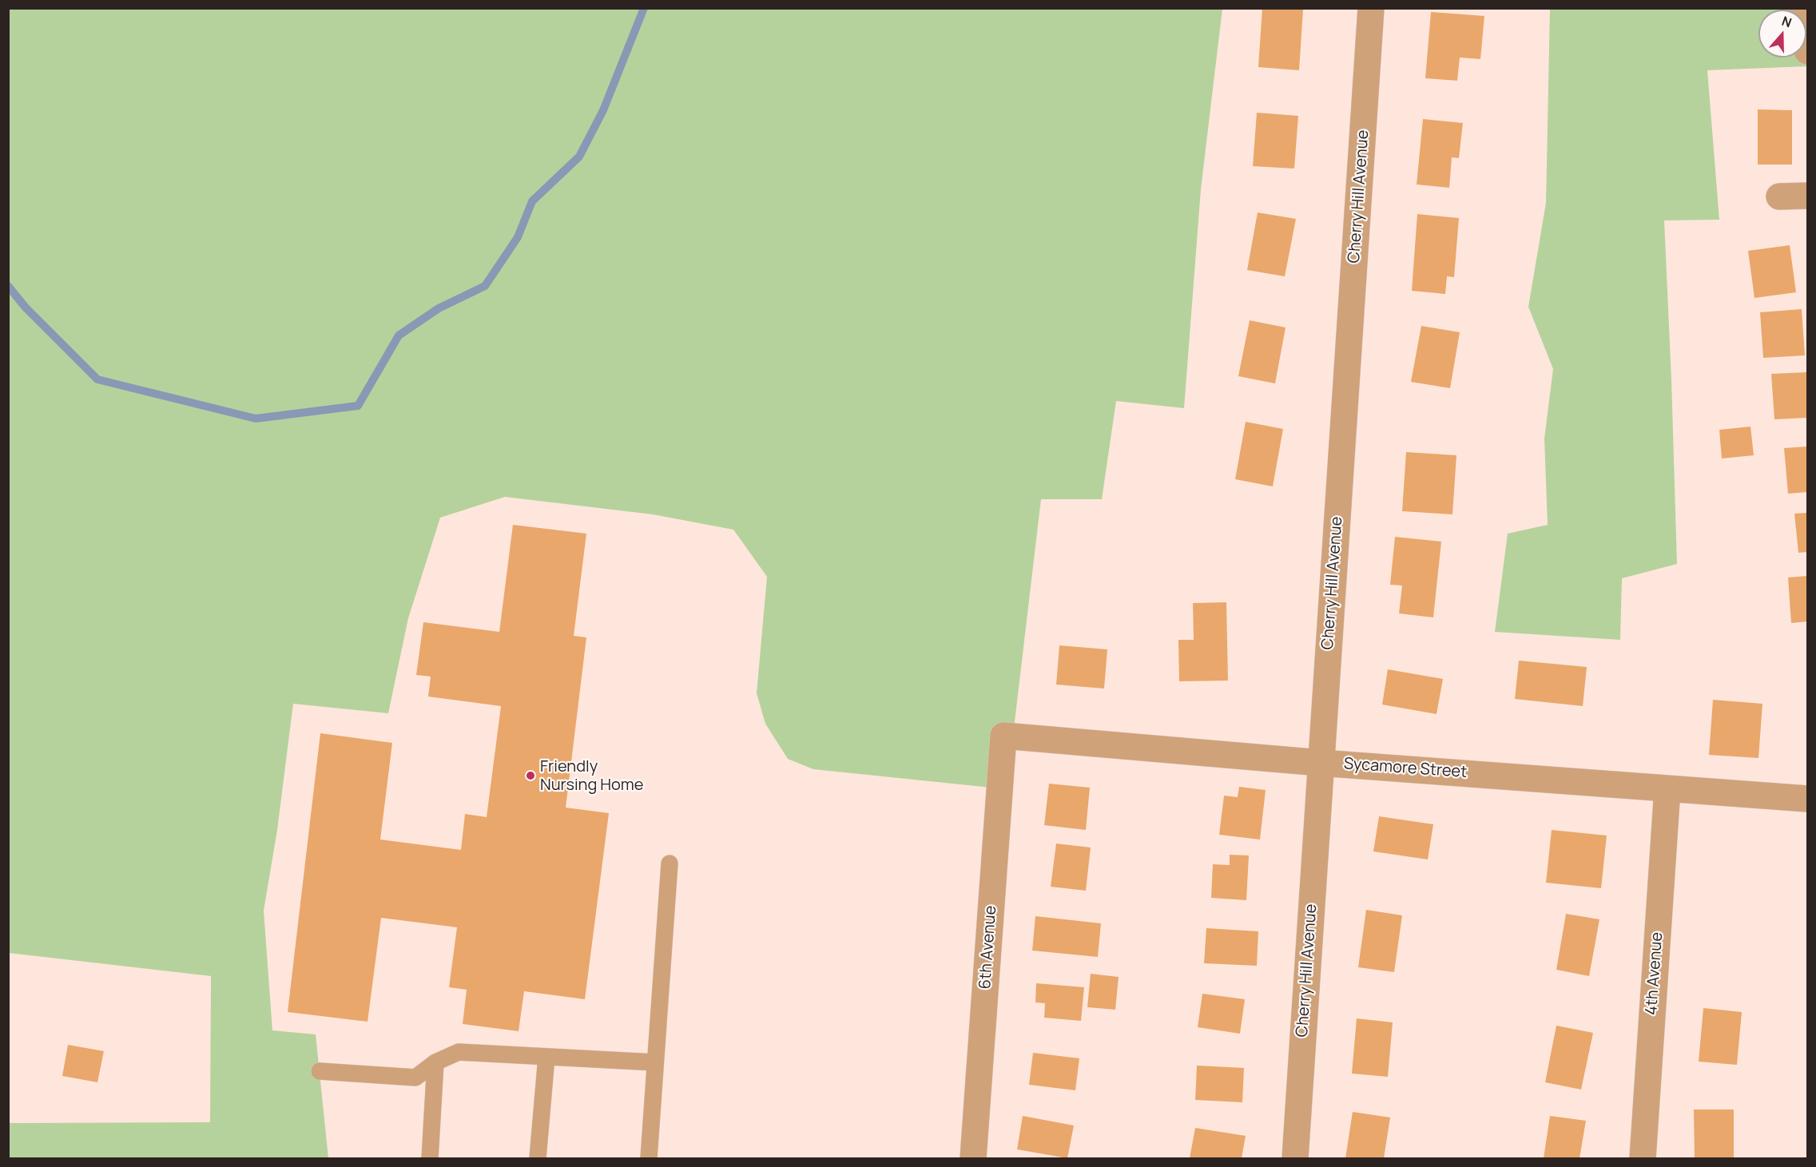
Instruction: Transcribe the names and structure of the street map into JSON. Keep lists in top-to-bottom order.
{
  "streets": {
    "street": [
      "Cherry Hill Avenue",
      "Sycamore Street",
      "6th Avenue",
      "4th Avenue"
    ]
  },
  "crossings": [
    ["Cherry Hill Avenue", "Sycamore Street"],
    ["Sycamore Street", "6th Avenue"],
    ["Sycamore Street", "4th Avenue"]
  ],
  "places": ["Friendly Nursing Home"],
  "north": "top"
}
